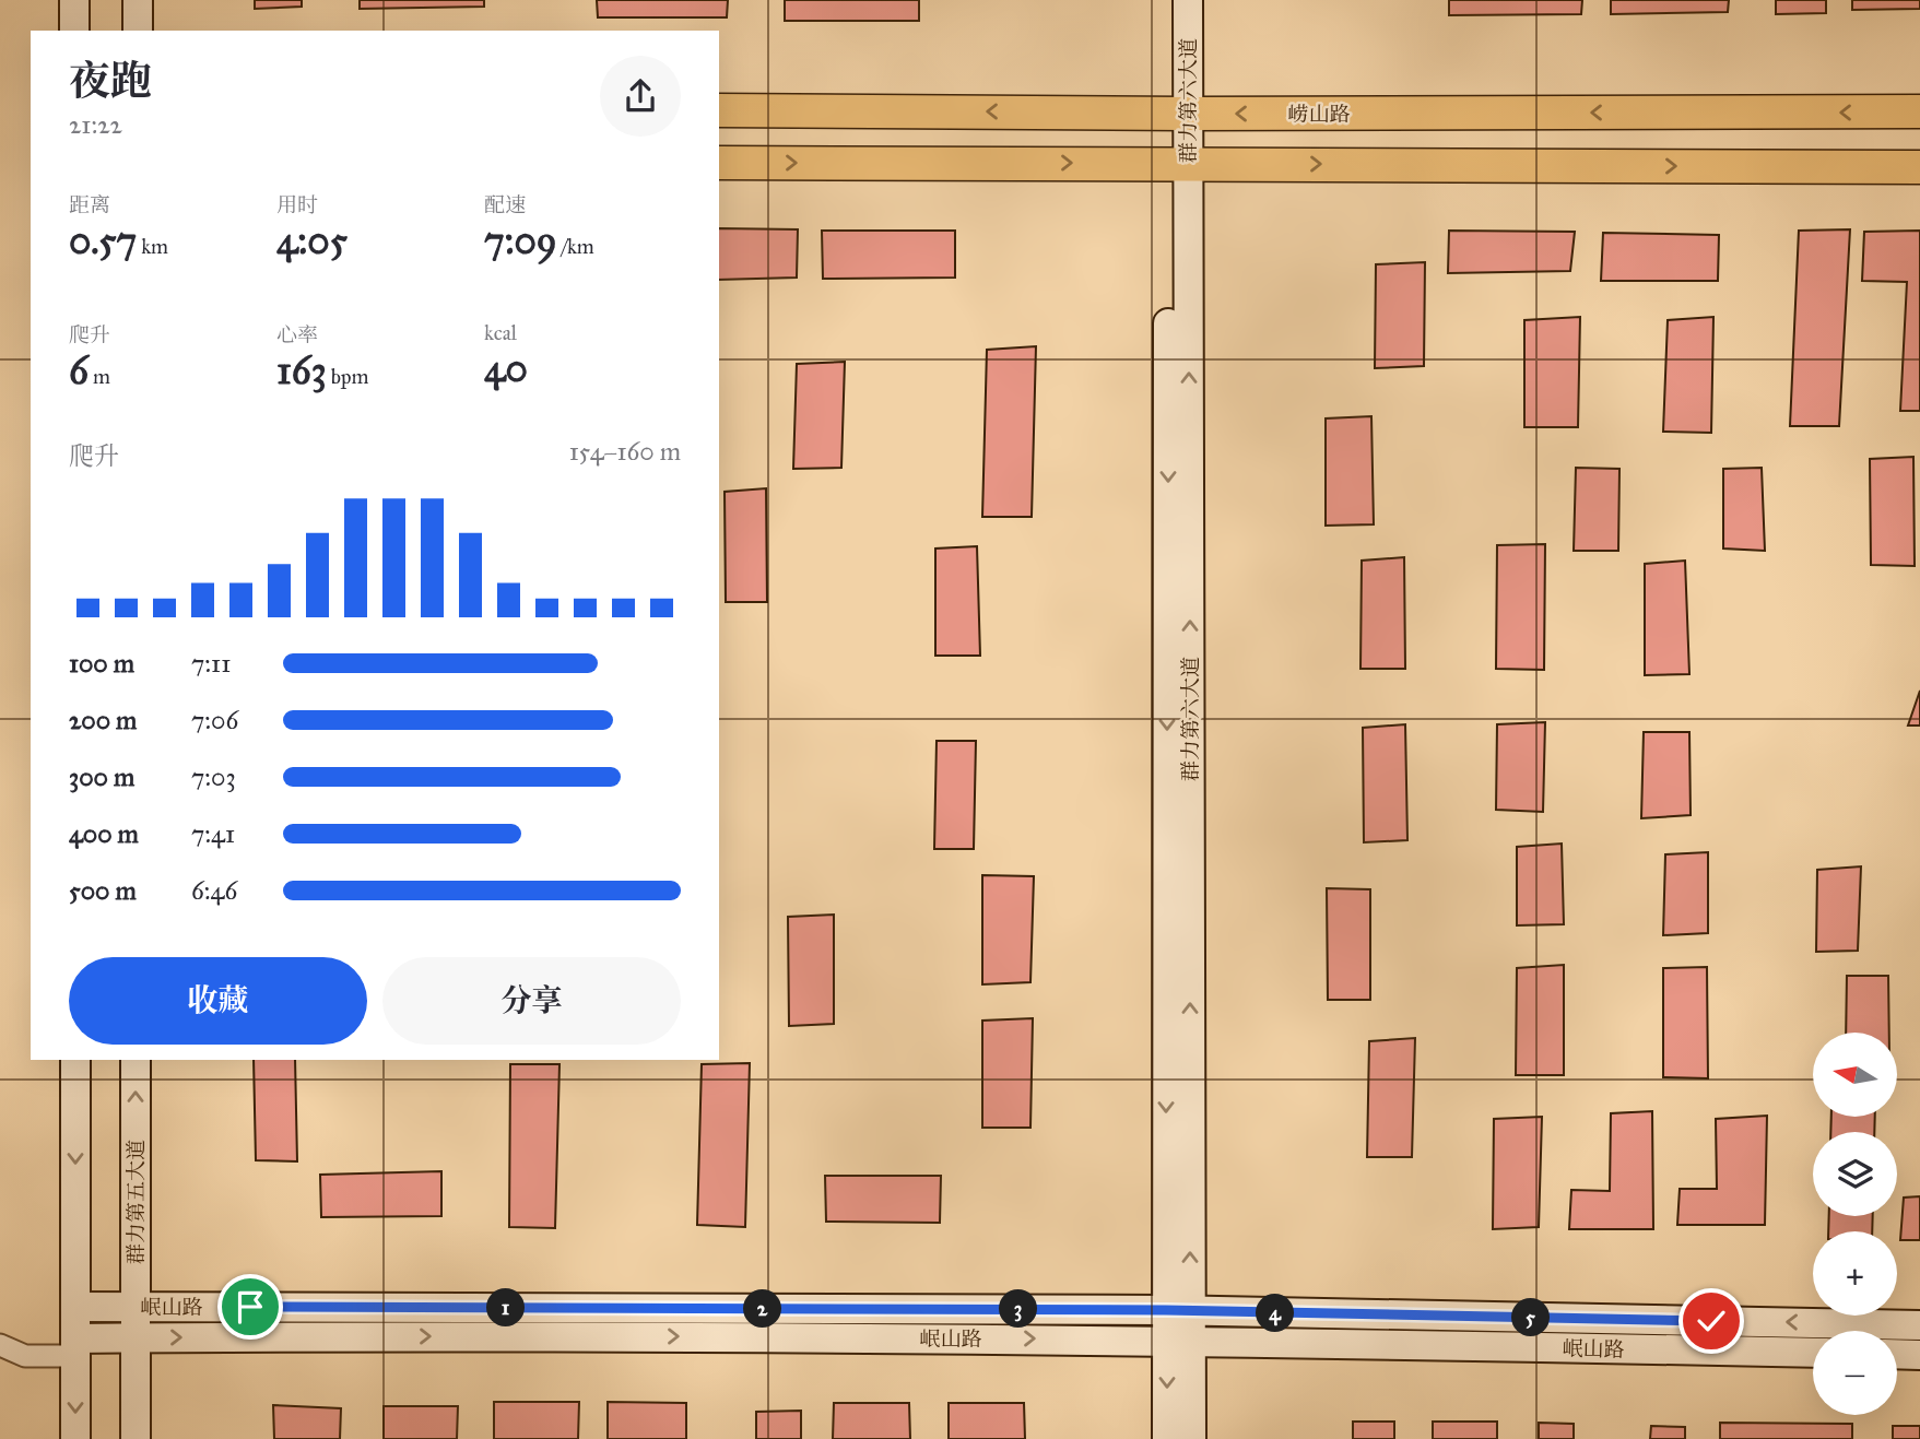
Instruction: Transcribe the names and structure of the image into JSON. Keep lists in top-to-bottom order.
{
  "streets": {
    "main road": [
      "群力第六大道",
      "崂山路",
      "群力第五大道",
      "岷山路"
    ]
  },
  "crossings": [
    ["群力第六大道", "崂山路"],
    ["群力第六大道", "岷山路"],
    ["群力第五大道", "岷山路"]
  ],
  "north": "left",
  "page": {
    "heading": ["夜跑", "21:22"],
    "stats": [
      ["距离", "0.57 km"],
      ["用时", "4:05"],
      ["配速", "7:09 /km"],
      ["爬升", "6 m"],
      ["心率", "163 bpm"],
      ["kcal", "40"]
    ],
    "chart": ["爬升", "154–160 m"],
    "list": [
      {
        "name": "100 m",
        "note": "7:11"
      },
      {
        "name": "200 m",
        "note": "7:06"
      },
      {
        "name": "300 m",
        "note": "7:03"
      },
      {
        "name": "400 m",
        "note": "7:41"
      },
      {
        "name": "500 m",
        "note": "6:46"
      }
    ],
    "buttons": ["收藏", "分享"],
    "map_buttons": ["+", "−"],
    "pins": [
      "1",
      "2",
      "3",
      "4",
      "5"
    ]
  }
}
